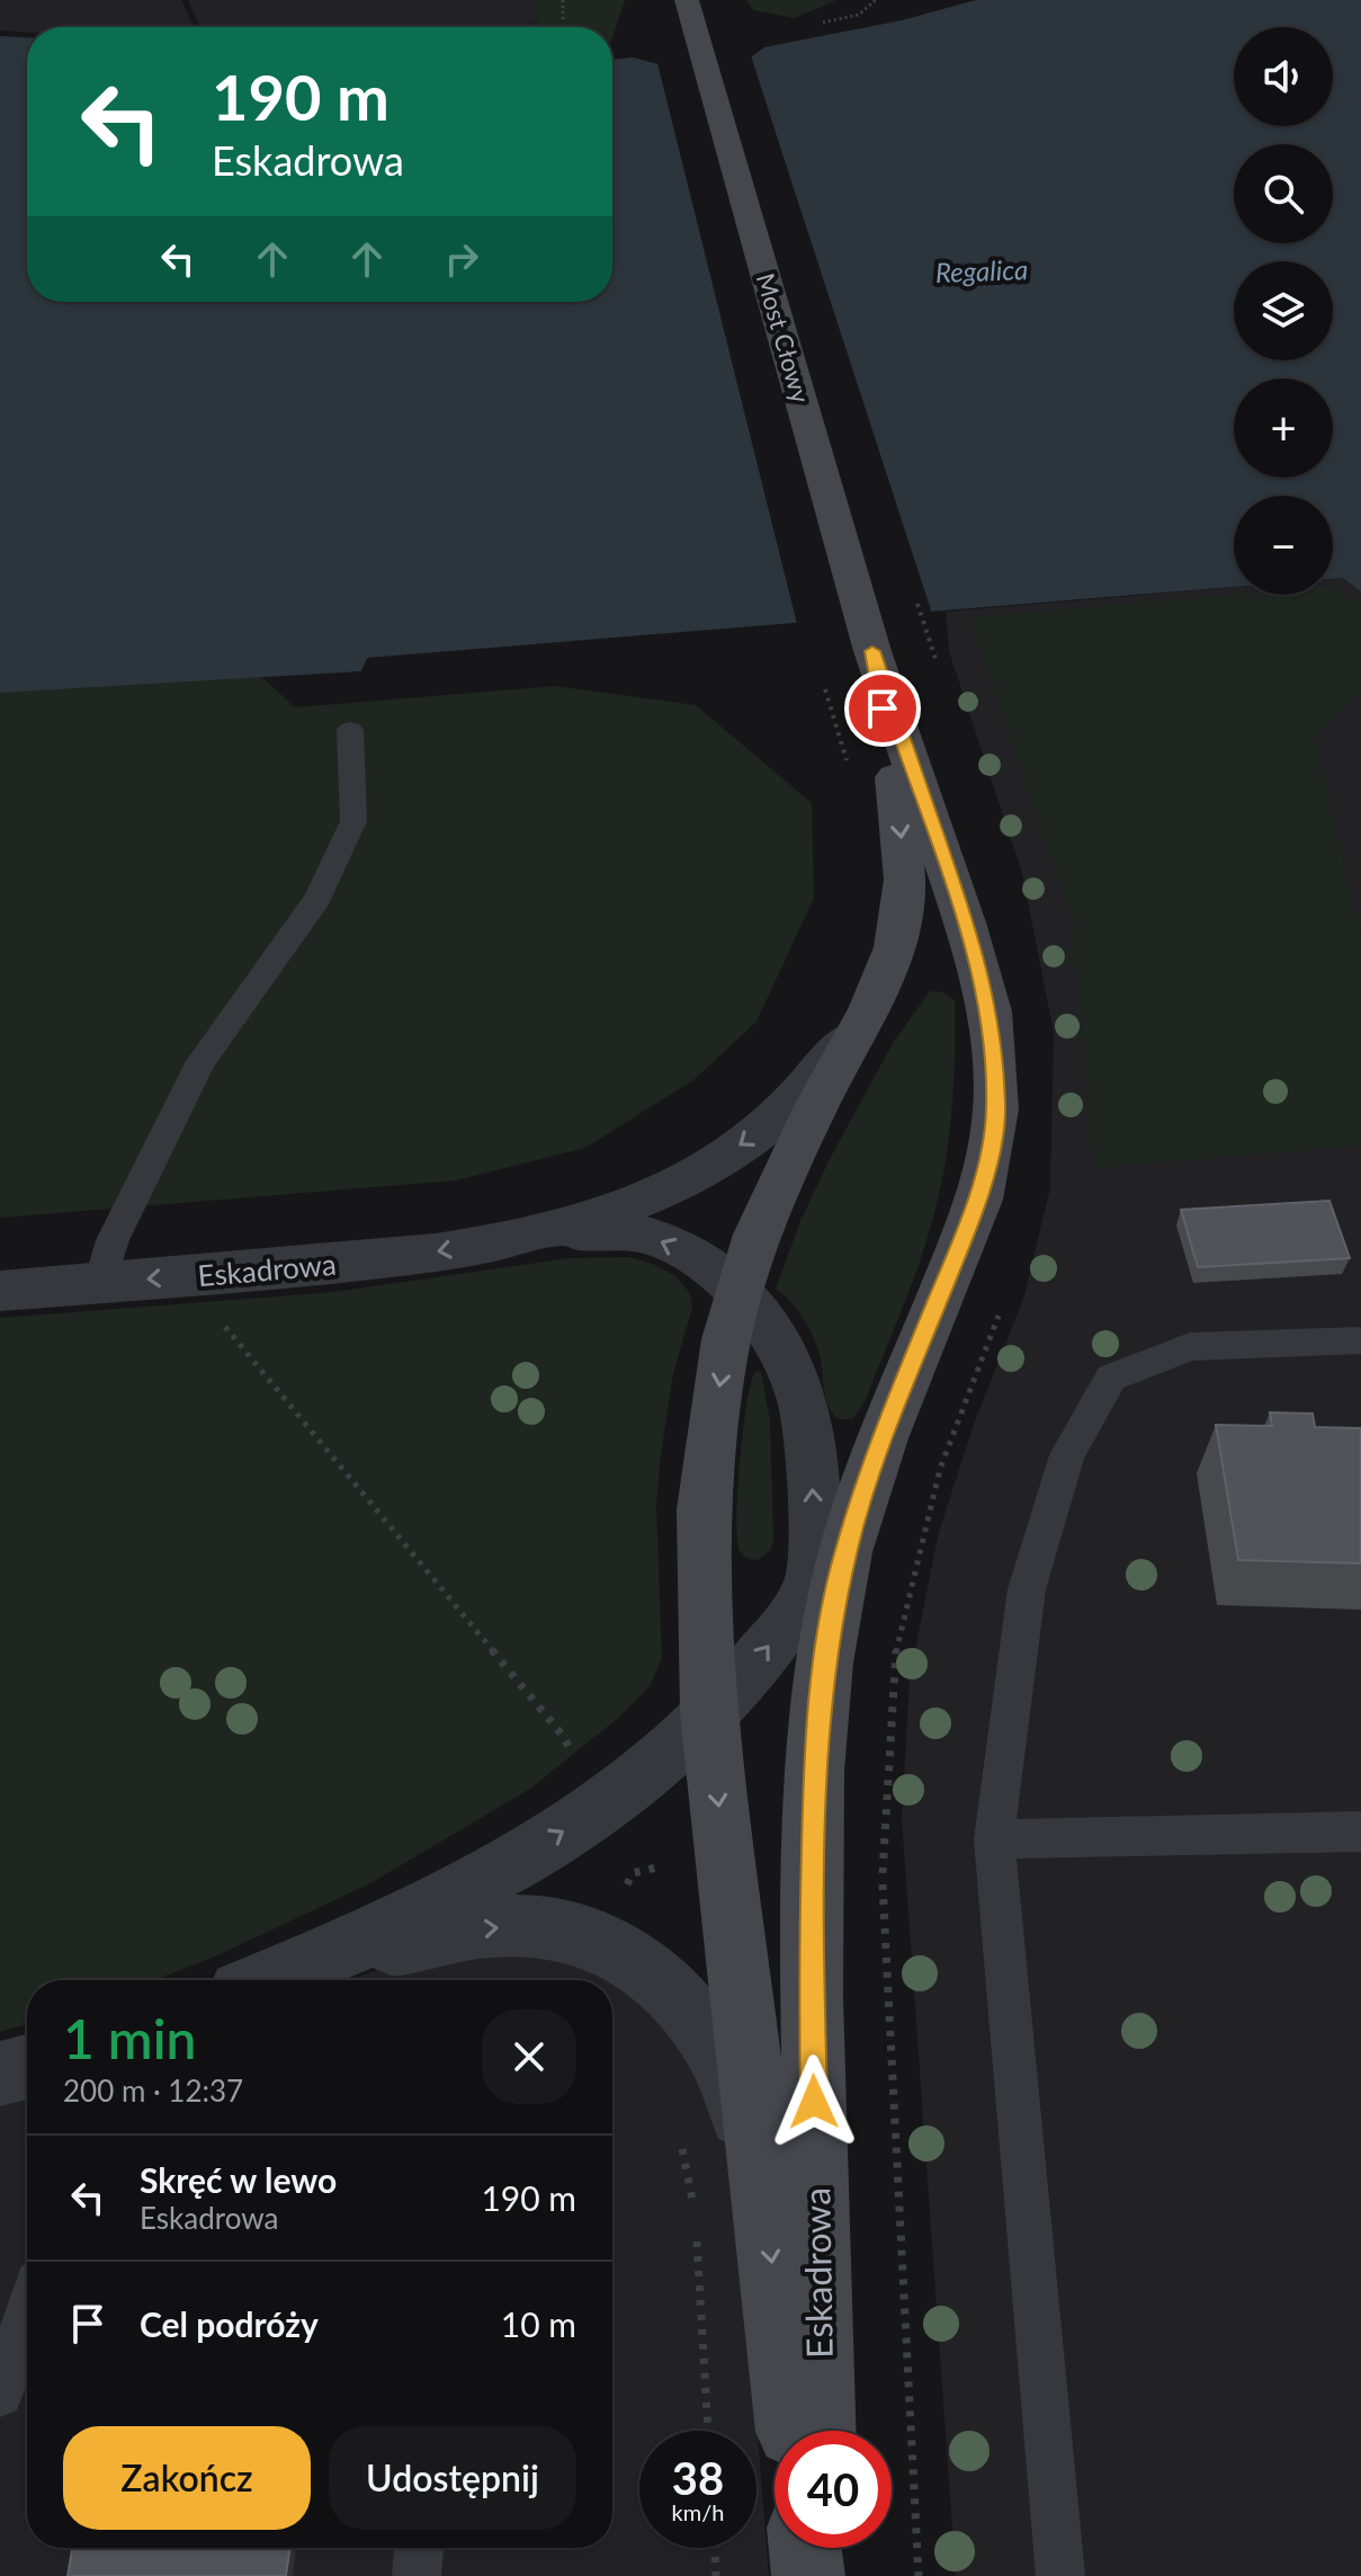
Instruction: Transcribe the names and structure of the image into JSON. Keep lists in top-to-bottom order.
{
  "streets": {
    "street": ["Most Cłowy", "Eskadrowa"]
  },
  "crossings": [
    ["Most Cłowy", "Eskadrowa"]
  ],
  "water": ["Regalica"],
  "page": {
    "map_buttons": ["+", "−"],
    "turn": ["190 m", "Eskadrowa"],
    "heading": ["1 min", "200 m · 12:37"],
    "list": [
      {
        "name": "Skręć w lewo",
        "note": "Eskadrowa",
        "value": "190 m"
      },
      {
        "name": "Cel podróży",
        "value": "10 m"
      }
    ],
    "buttons": ["Zakończ", "Udostępnij"],
    "speed": "38 km/h",
    "limit": "40"
  }
}
